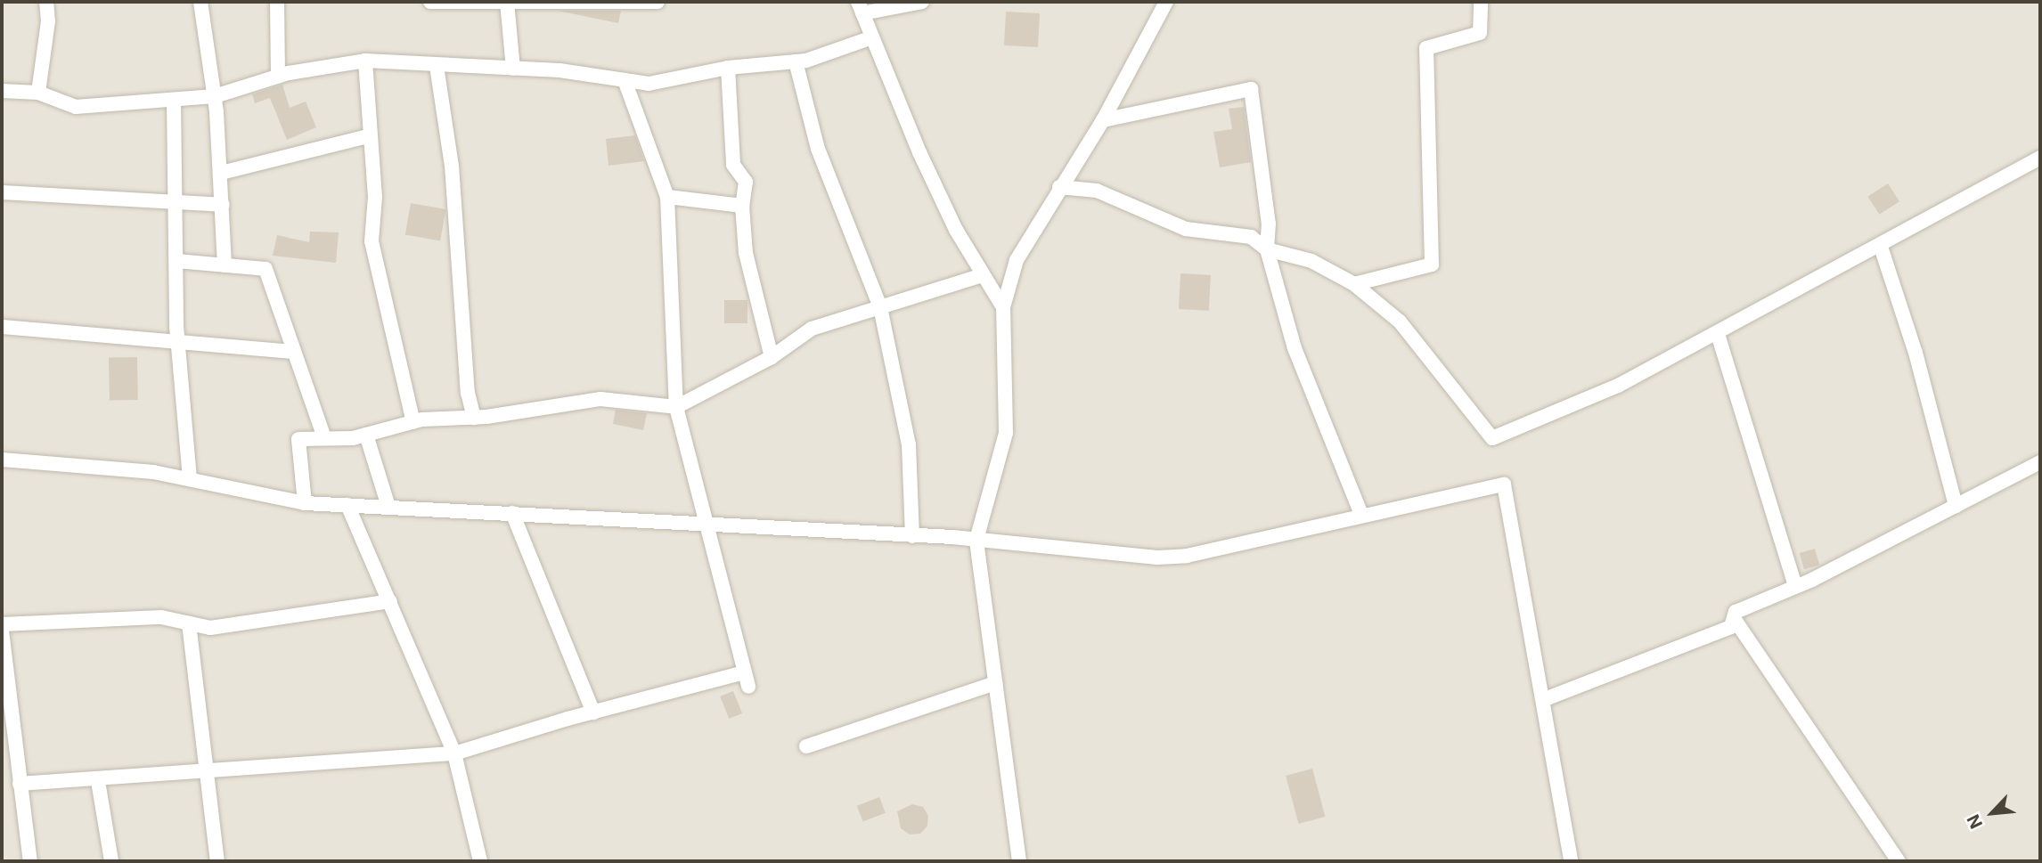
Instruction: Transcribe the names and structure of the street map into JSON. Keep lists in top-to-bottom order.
{
  "north": "bottom left"
}
